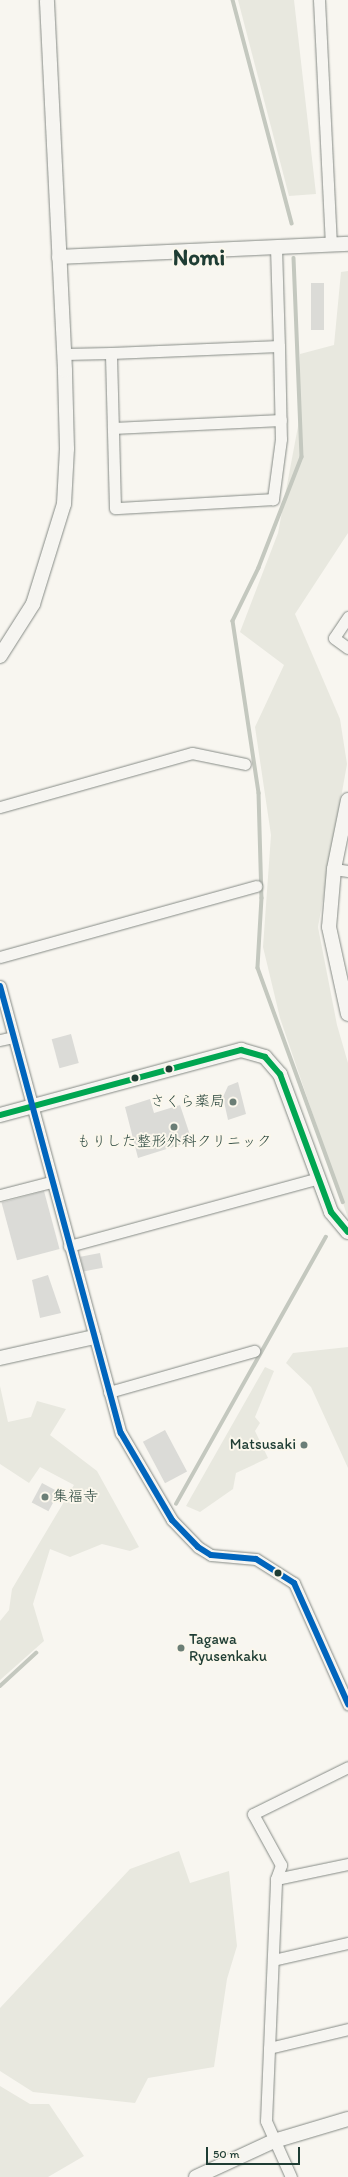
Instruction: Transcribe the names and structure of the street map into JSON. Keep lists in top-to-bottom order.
{
  "districts": ["Nomi"],
  "places": [
    "さくら薬局",
    "もりした整形外科クリニック",
    "Matsusaki",
    "集福寺",
    "Tagawa Ryusenkaku"
  ],
  "scale_bar": "50 m"
}
